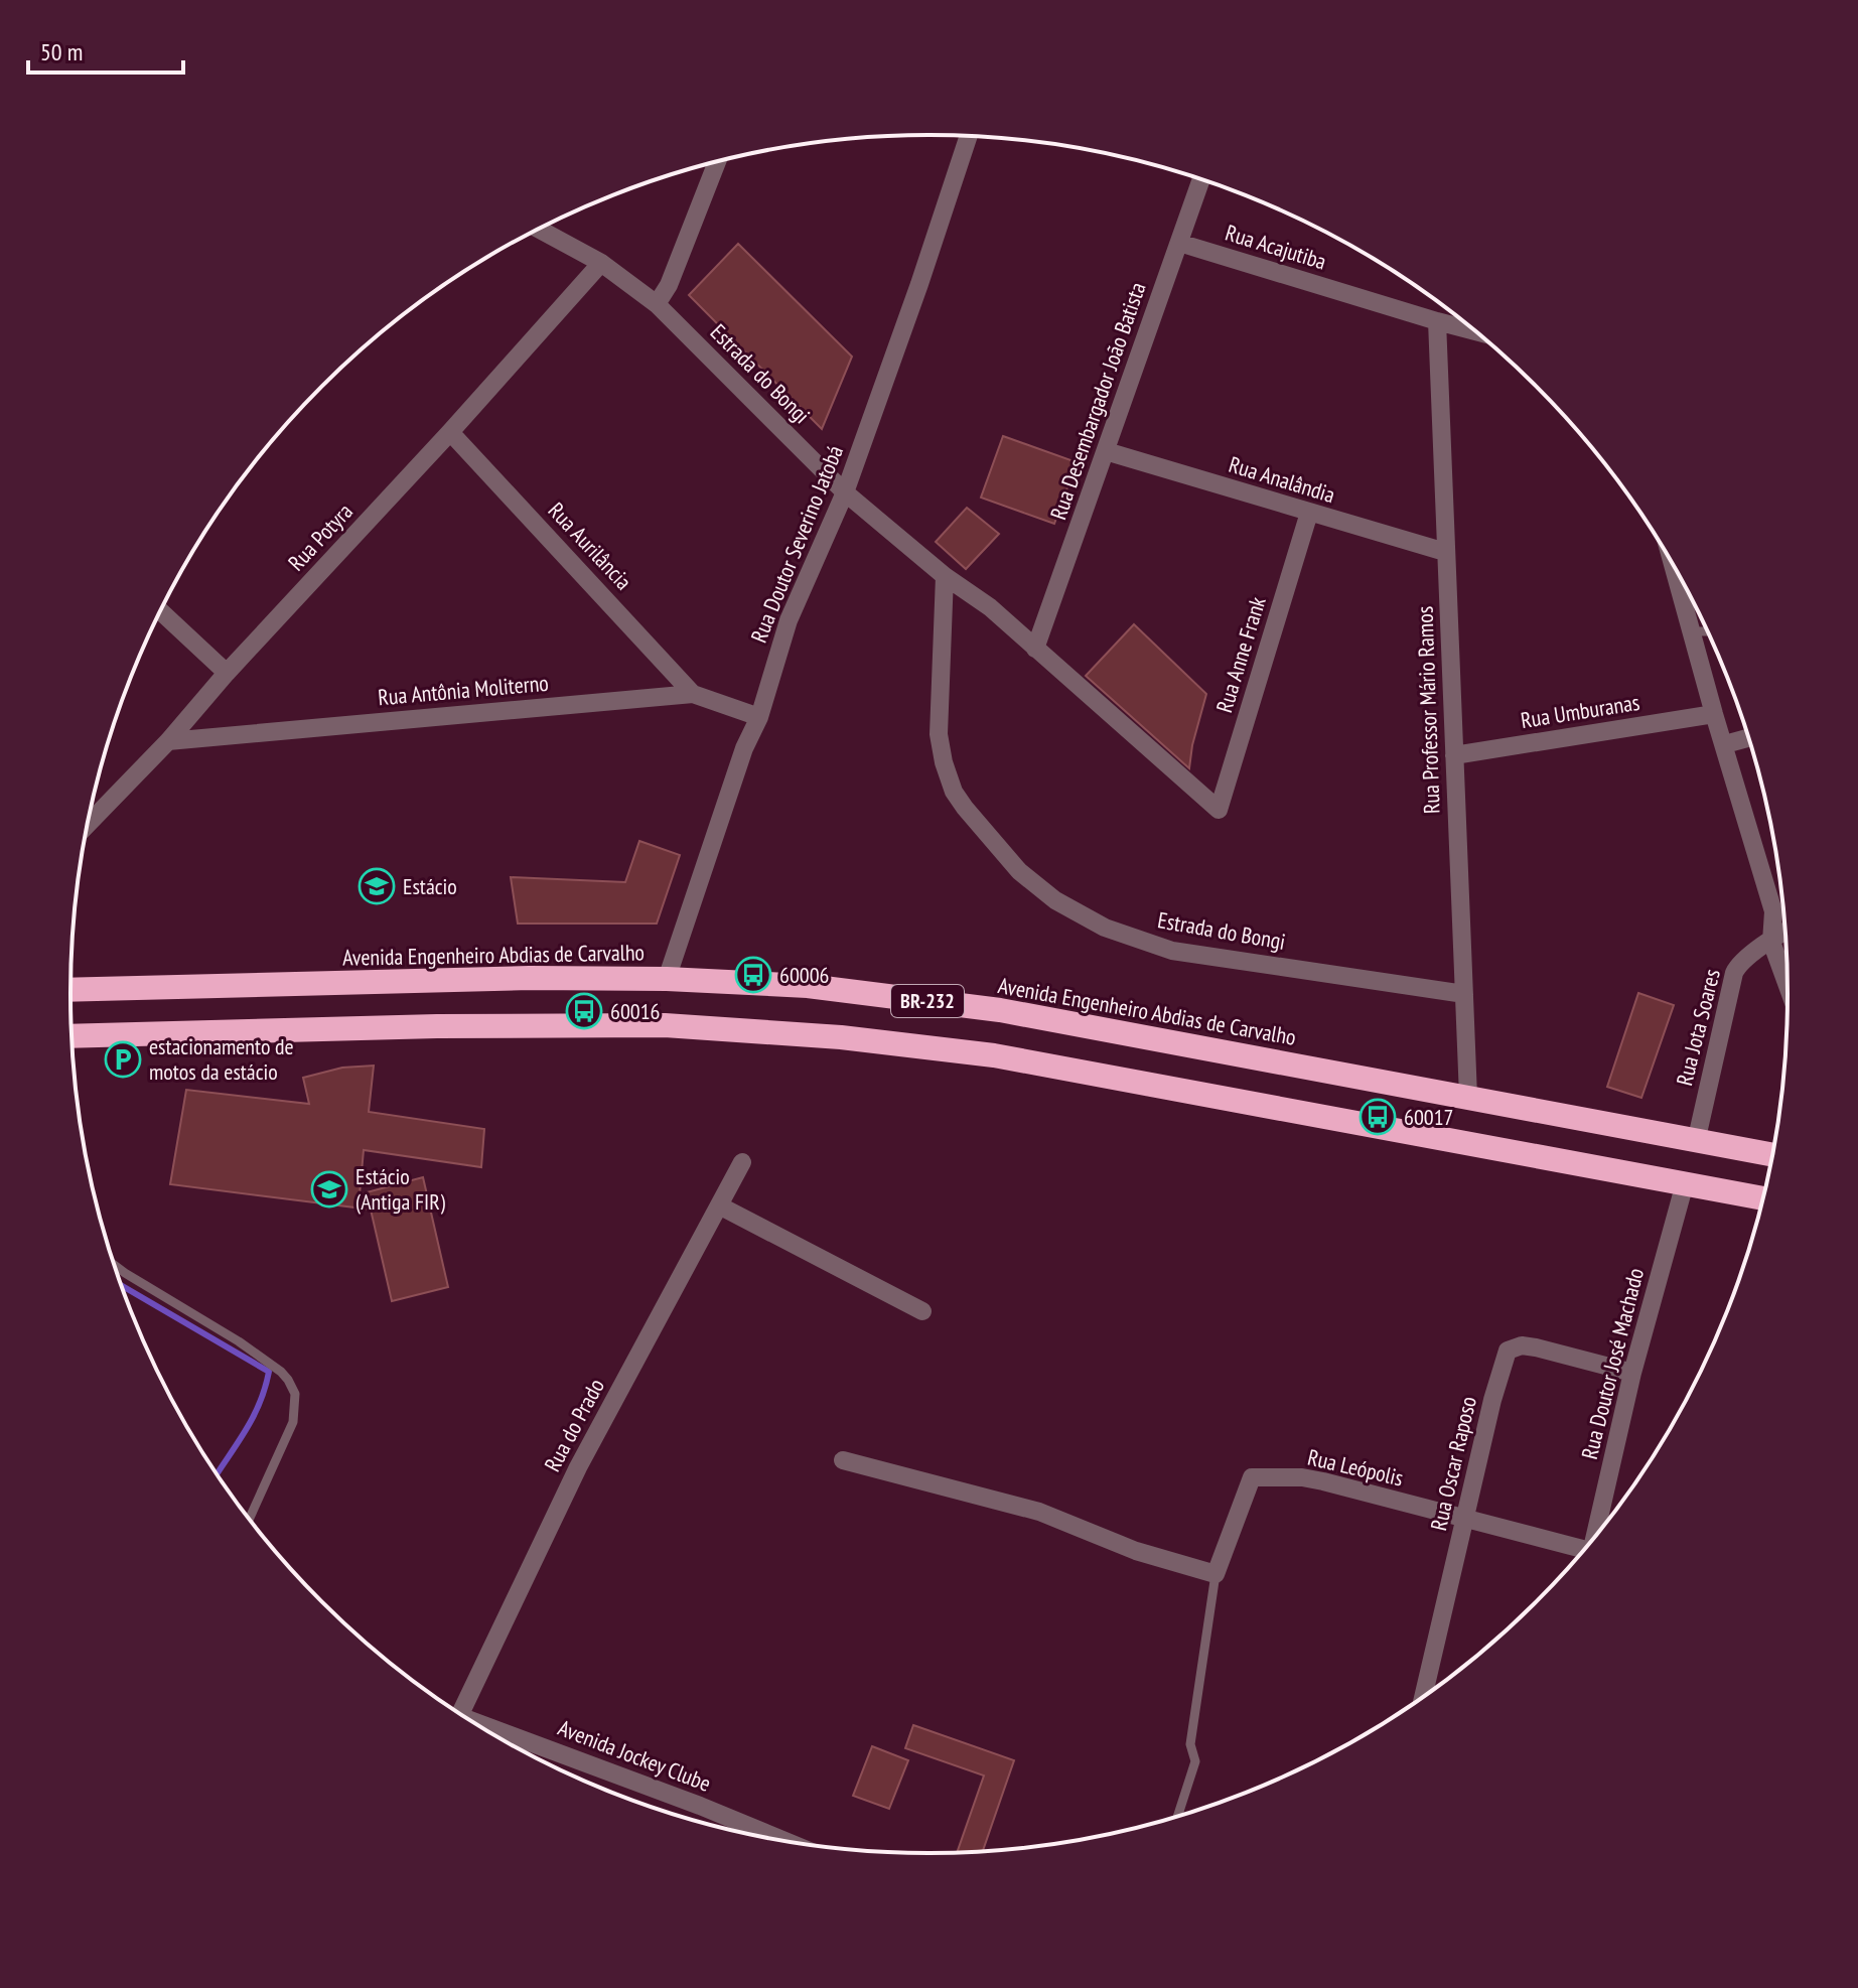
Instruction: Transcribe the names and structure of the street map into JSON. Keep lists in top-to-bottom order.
{
  "streets": {
    "highway": ["Avenida Engenheiro Abdias de Carvalho", "BR-232"],
    "street": [
      "Rua Acajutiba",
      "Estrada do Bongi",
      "Rua Desembargador João Batista",
      "Rua Analândia",
      "Rua Potyra",
      "Rua Doutor Severino Jatobá",
      "Rua Aurilância",
      "Rua Anne Frank",
      "Rua Antônia Moliterno",
      "Rua Professor Mário Ramos",
      "Rua Umburanas",
      "Rua Jota Soares",
      "Rua Doutor José Machado",
      "Rua do Prado",
      "Rua Oscar Raposo",
      "Rua Leópolis",
      "Avenida Jockey Clube"
    ]
  },
  "crossings": [
    ["Rua Acajutiba", "Rua Desembargador João Batista"],
    ["Rua Acajutiba", "Rua Professor Mário Ramos"],
    ["Estrada do Bongi", "Rua Desembargador João Batista"],
    ["Estrada do Bongi", "Rua Potyra"],
    ["Estrada do Bongi", "Rua Doutor Severino Jatobá"],
    ["Estrada do Bongi", "Rua Anne Frank"],
    ["Estrada do Bongi", "Rua Professor Mário Ramos"],
    ["Rua Desembargador João Batista", "Rua Analândia"],
    ["Rua Analândia", "Rua Anne Frank"],
    ["Rua Analândia", "Rua Professor Mário Ramos"],
    ["Rua Potyra", "Rua Aurilância"],
    ["Rua Potyra", "Rua Antônia Moliterno"],
    ["Rua Doutor Severino Jatobá", "Rua Antônia Moliterno"],
    ["Rua Doutor Severino Jatobá", "Avenida Engenheiro Abdias de Carvalho"],
    ["Rua Aurilância", "Rua Antônia Moliterno"],
    ["Rua Professor Mário Ramos", "Rua Umburanas"],
    ["Rua Professor Mário Ramos", "Avenida Engenheiro Abdias de Carvalho"],
    ["Avenida Engenheiro Abdias de Carvalho", "Rua Jota Soares"],
    ["BR-232", "Rua Doutor José Machado"],
    ["Rua Doutor José Machado", "Rua Oscar Raposo"],
    ["Rua Oscar Raposo", "Rua Leópolis"]
  ],
  "places": {
    "school or university": ["Estácio", "Estácio (Antiga FIR)"],
    "bus stop": ["60006", "60016", "60017"],
    "parking": ["estacionamento de motos da estácio"]
  },
  "scale_bar": "50 m"
}
